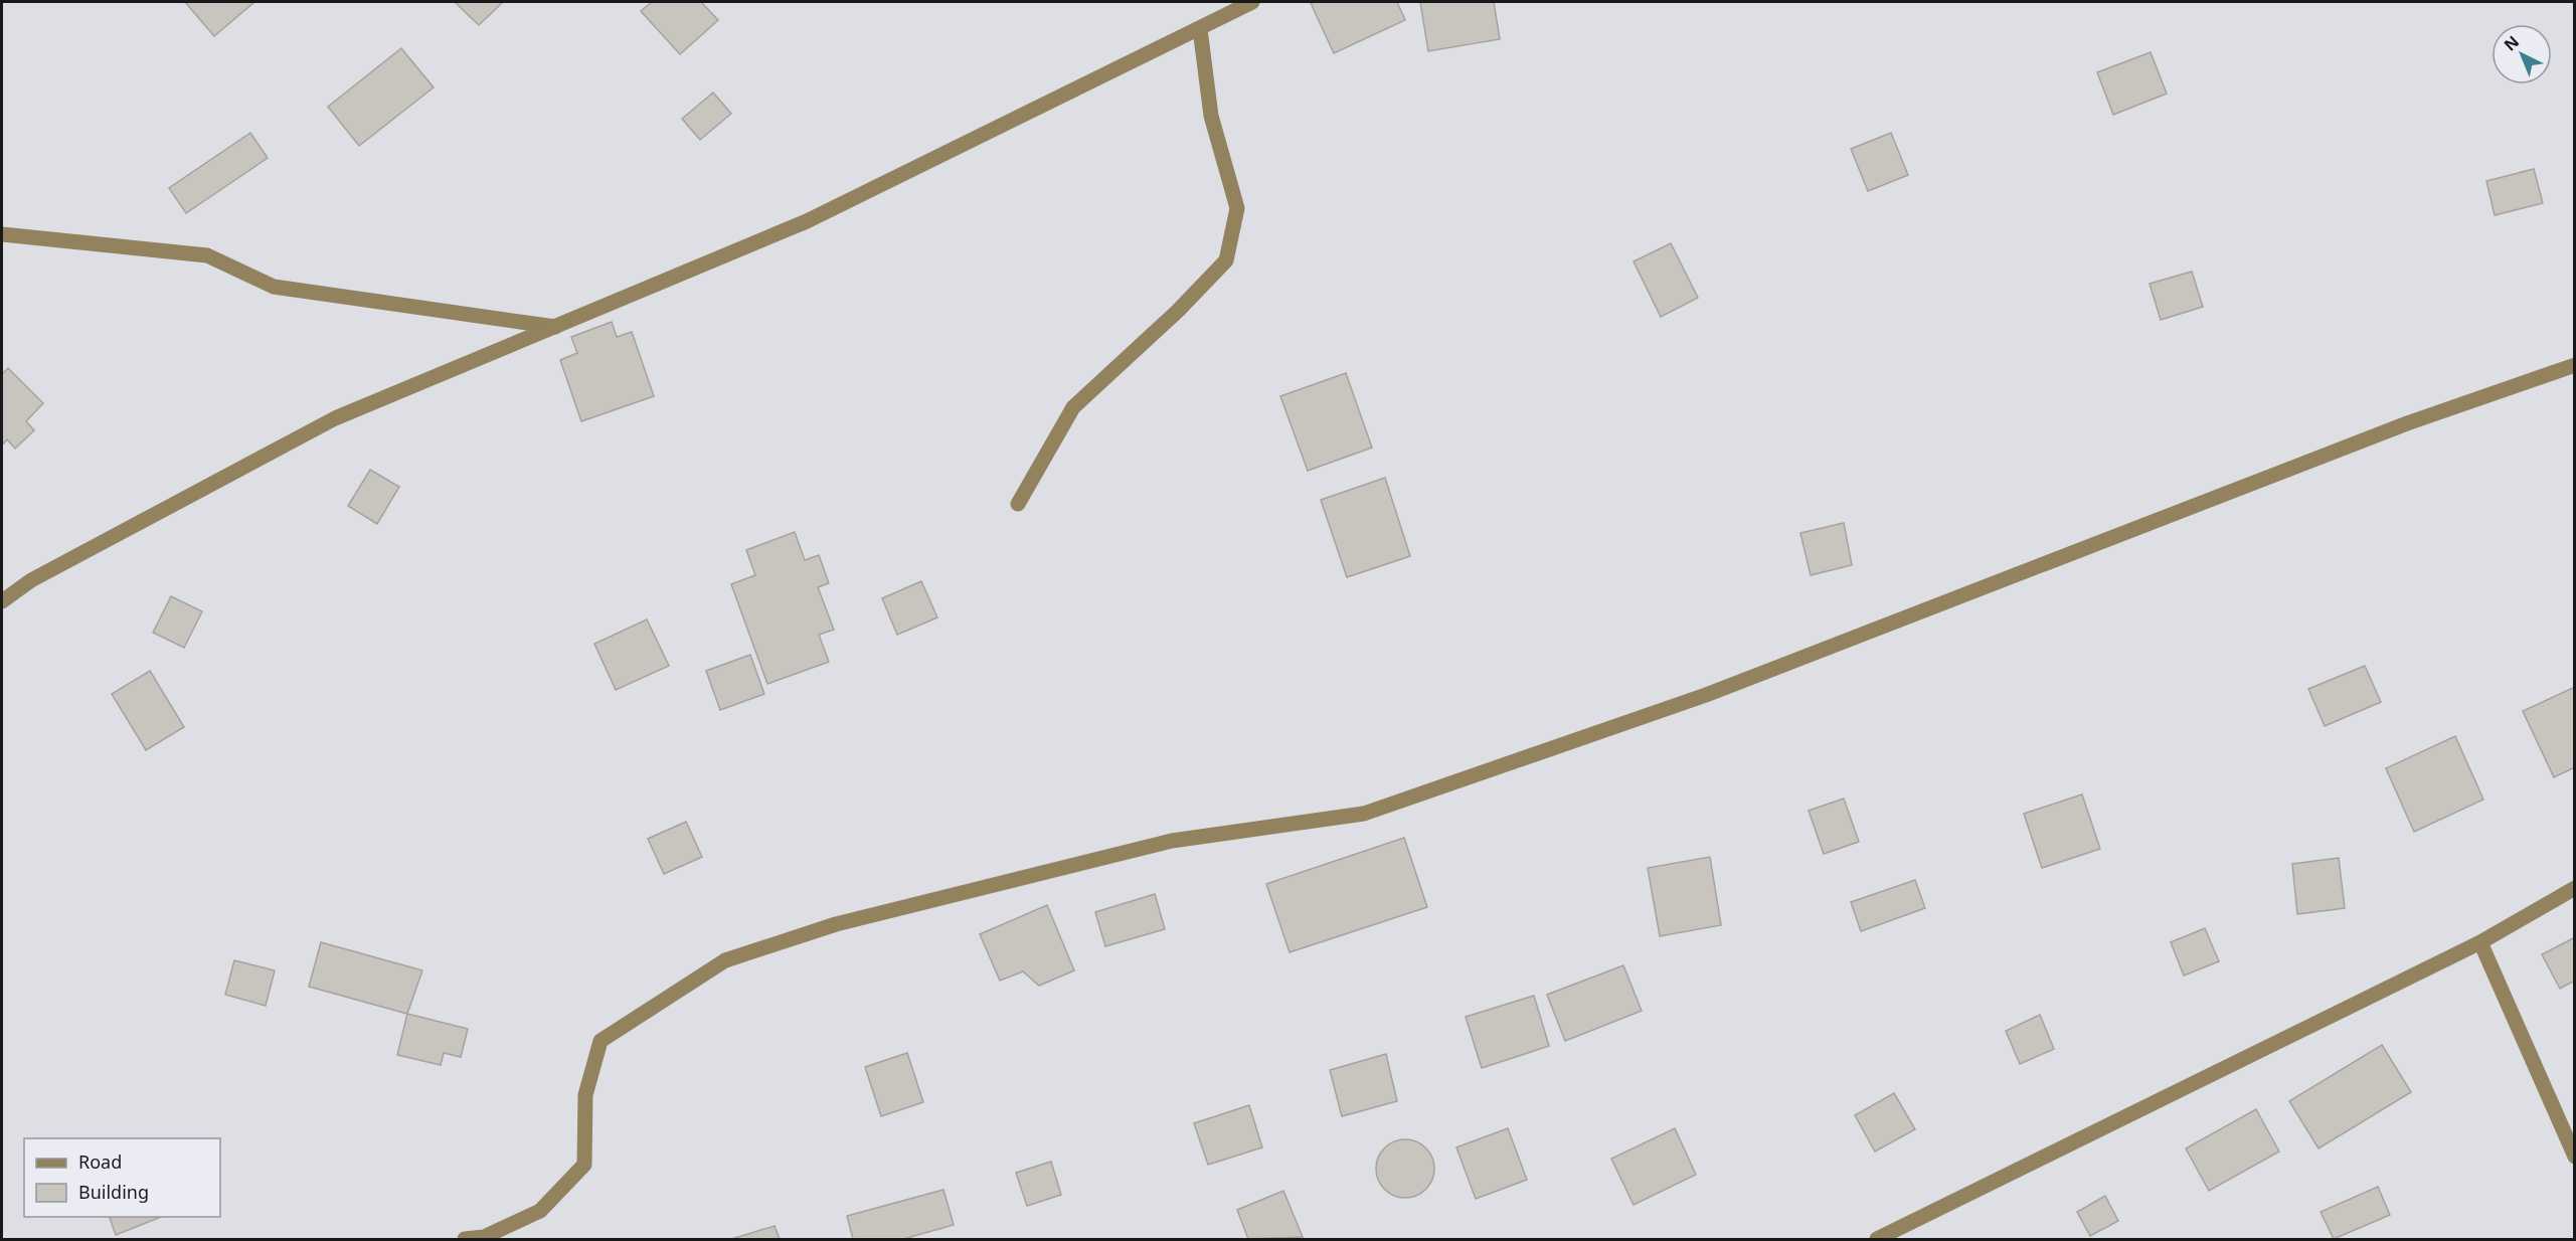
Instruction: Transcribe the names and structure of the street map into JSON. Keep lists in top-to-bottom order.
{
  "legend": ["Road", "Building"],
  "north": "top left"
}
